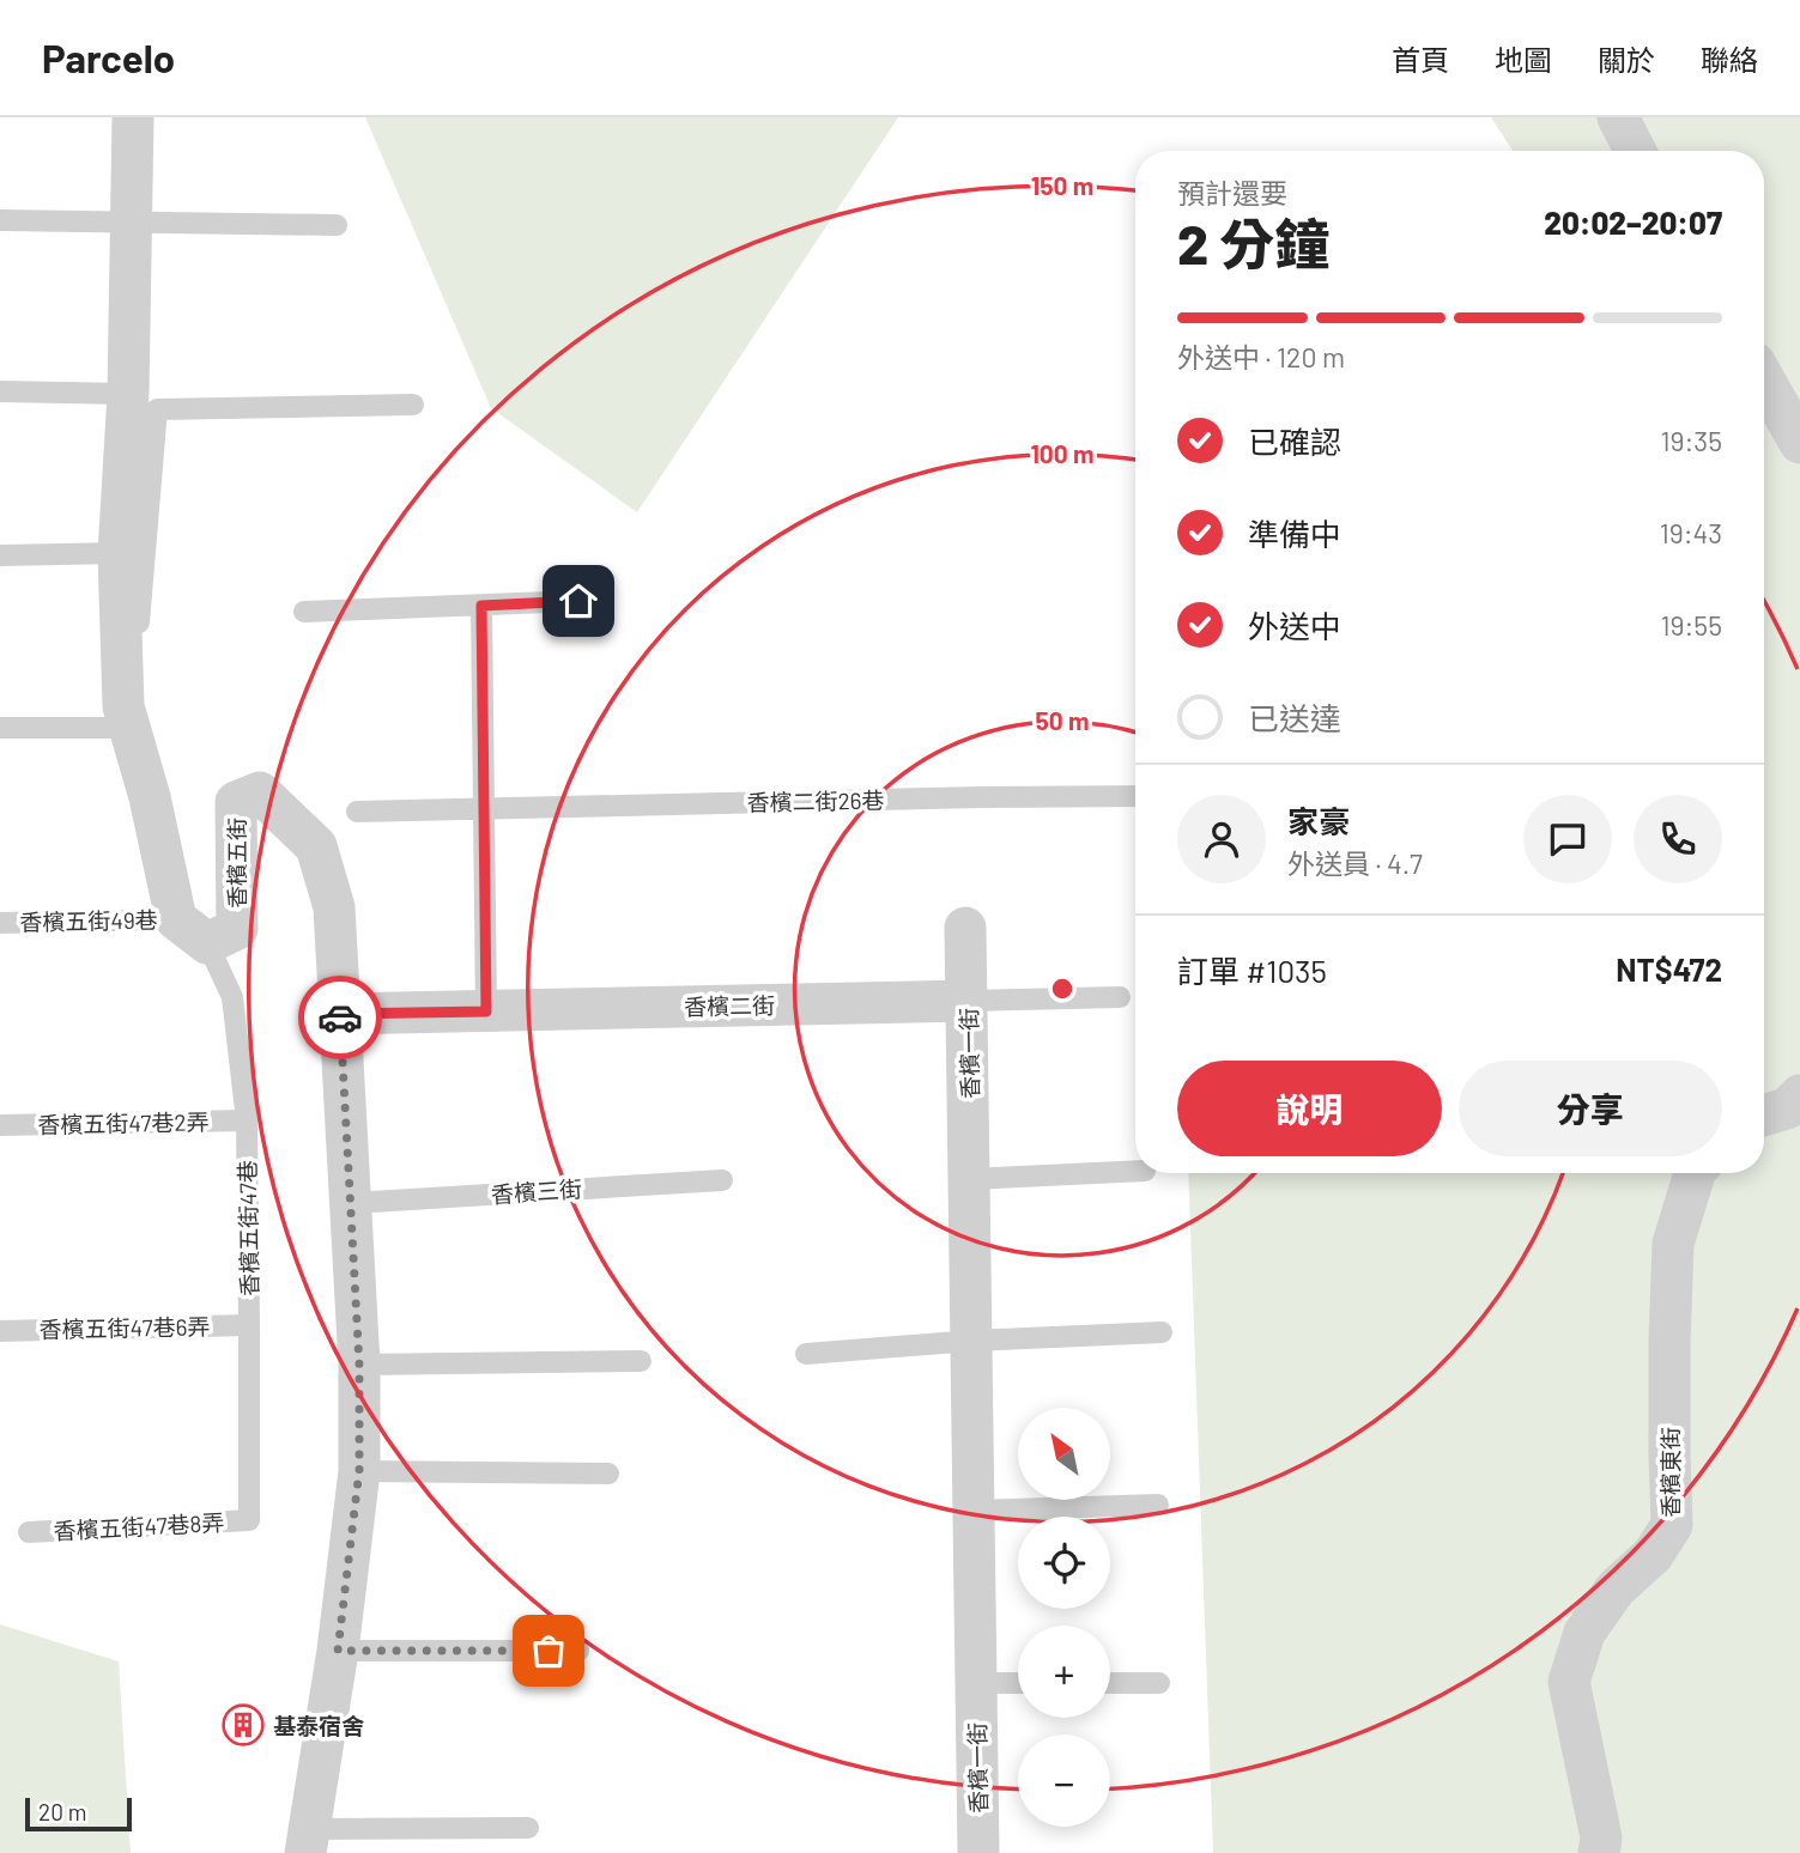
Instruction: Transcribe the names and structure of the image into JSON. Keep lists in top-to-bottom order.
{
  "streets": {
    "street": [
      "香檳五街",
      "香檳二街",
      "香檳一街",
      "香檳東街"
    ],
    "lane": [
      "香檳二街26巷",
      "香檳五街49巷",
      "香檳五街47巷2弄",
      "香檳三街",
      "香檳五街47巷",
      "香檳五街47巷6弄",
      "香檳五街47巷8弄"
    ]
  },
  "crossings": [
    ["香檳五街", "香檳五街49巷"],
    ["香檳五街", "香檳二街"],
    ["香檳五街", "香檳五街47巷"],
    ["香檳五街49巷", "香檳五街47巷"],
    ["香檳二街", "香檳一街"],
    ["香檳五街47巷2弄", "香檳五街47巷"],
    ["香檳五街47巷", "香檳五街47巷6弄"],
    ["香檳五街47巷", "香檳五街47巷8弄"]
  ],
  "places": {
    "building": ["基泰宿舍"]
  },
  "scale_bar": "20 m",
  "north": "top left",
  "page": {
    "header": "Parcelo",
    "nav": [
      "首頁",
      "地圖",
      "關於",
      "聯絡"
    ],
    "heading": ["2 分鐘", "預計還要", "20:02–20:07"],
    "panel": [
      "家豪",
      "外送員 · 4.7",
      "訂單 #1035",
      "NT$472"
    ],
    "bar": "外送中 · 120 m",
    "list": [
      ["已確認", "19:35"],
      ["準備中", "19:43"],
      ["外送中", "19:55"],
      "已送達"
    ],
    "buttons": ["說明", "分享"],
    "map_buttons": ["+", "−"],
    "scale": "20 m"
  },
  "rings": ["150 m", "100 m", "50 m"]
}
